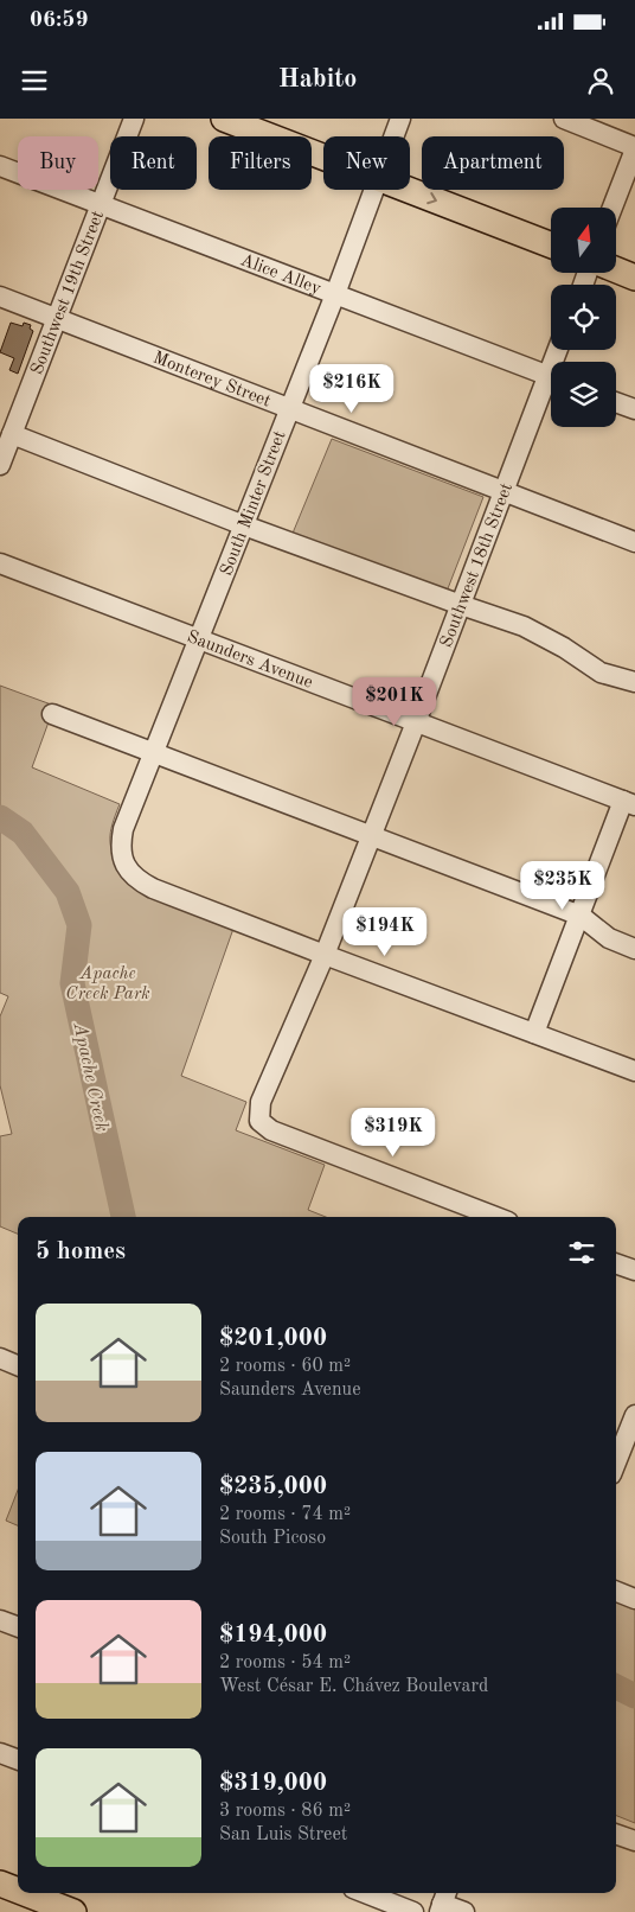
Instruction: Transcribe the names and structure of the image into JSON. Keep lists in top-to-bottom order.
{
  "streets": {
    "street": [
      "Alice Alley",
      "Southwest 19th Street",
      "Monterey Street",
      "South Minter Street",
      "Southwest 18th Street",
      "Saunders Avenue"
    ]
  },
  "crossings": [
    ["Alice Alley", "Southwest 19th Street"],
    ["Alice Alley", "South Minter Street"],
    ["Southwest 19th Street", "Monterey Street"],
    ["Monterey Street", "South Minter Street"],
    ["Monterey Street", "Southwest 18th Street"],
    ["South Minter Street", "Southwest 18th Street"],
    ["South Minter Street", "Saunders Avenue"],
    ["Southwest 18th Street", "Saunders Avenue"]
  ],
  "water": ["Apache Creek"],
  "parks": ["Apache Creek Park"],
  "north": "top",
  "page": {
    "status": "06:59",
    "header": "Habito",
    "chip": [
      "Buy",
      "Rent",
      "Filters",
      "New",
      "Apartment"
    ],
    "price": [
      "$216K",
      "$201K",
      "$235K",
      "$194K",
      "$319K"
    ],
    "heading": "5 homes",
    "list": [
      {
        "name": "$201,000",
        "note": "2 rooms · 60 m² · Saunders Avenue"
      },
      {
        "name": "$235,000",
        "note": "2 rooms · 74 m² · South Picoso"
      },
      {
        "name": "$194,000",
        "note": "2 rooms · 54 m² · West César E. Chávez Boulevard"
      },
      {
        "name": "$319,000",
        "note": "3 rooms · 86 m² · San Luis Street"
      }
    ]
  }
}
